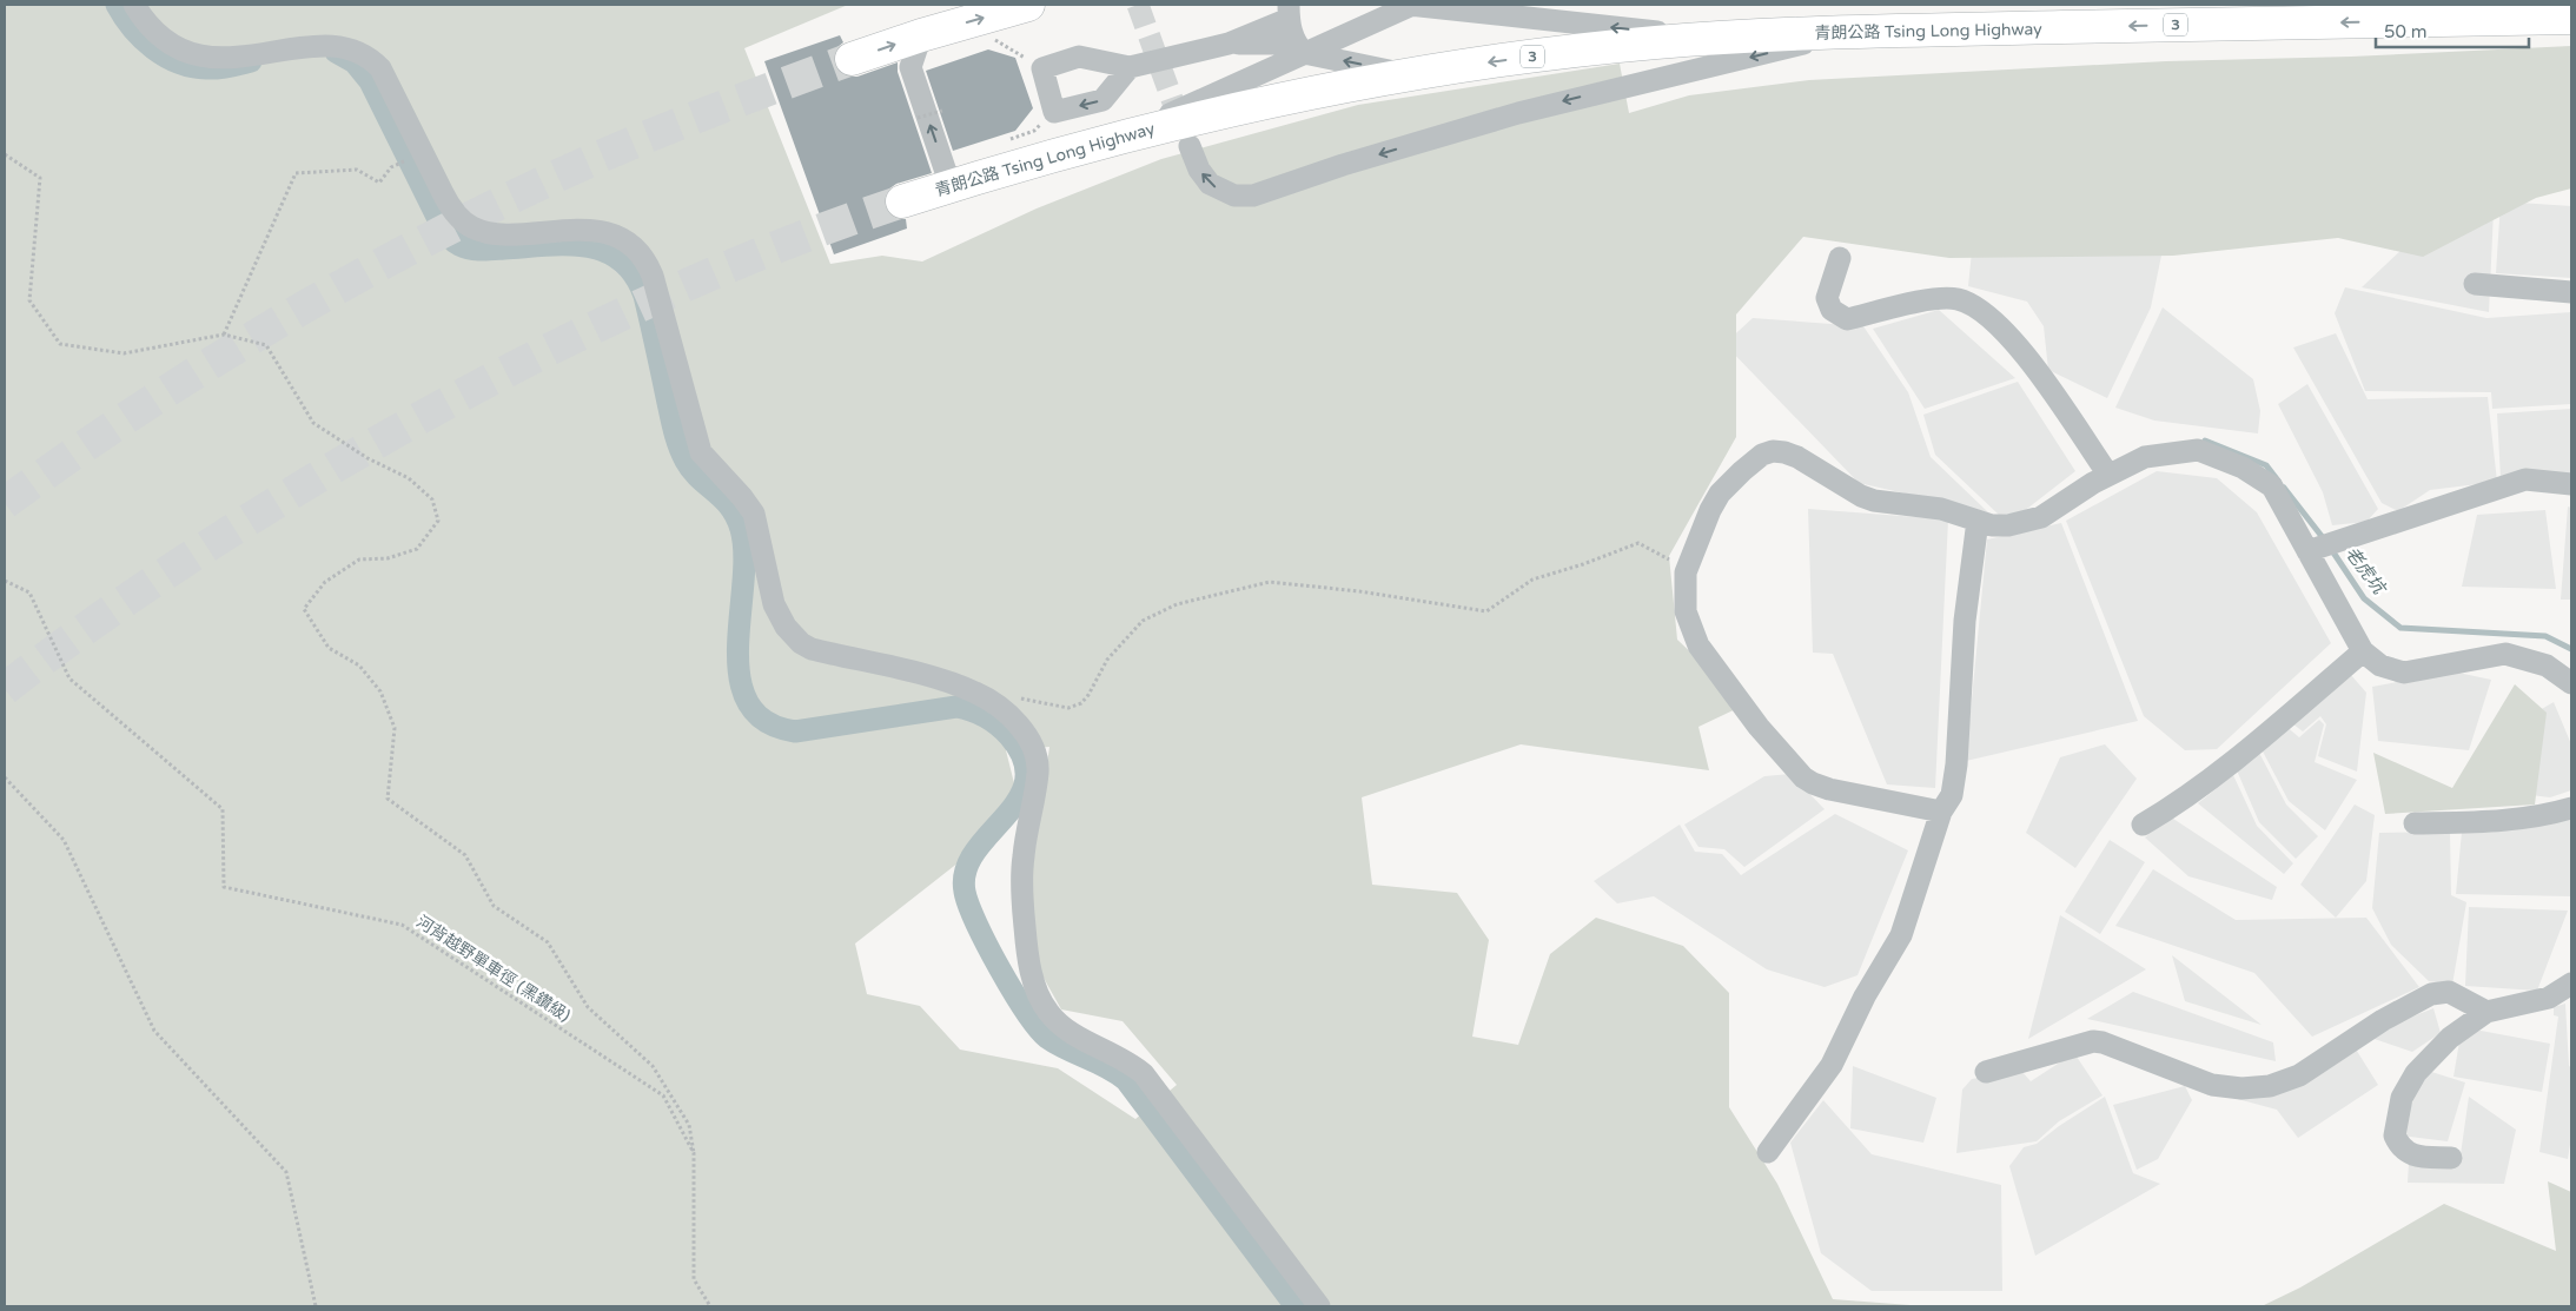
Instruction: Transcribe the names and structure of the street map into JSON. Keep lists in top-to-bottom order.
{
  "streets": {
    "highway": ["3", "青朗公路 Tsing Long Highway"],
    "path": ["河背越野單車徑 (黑鑽級)"]
  },
  "one_way": ["青朗公路 Tsing Long Highway"],
  "water": ["老虎坑"],
  "scale_bar": "50 m"
}
